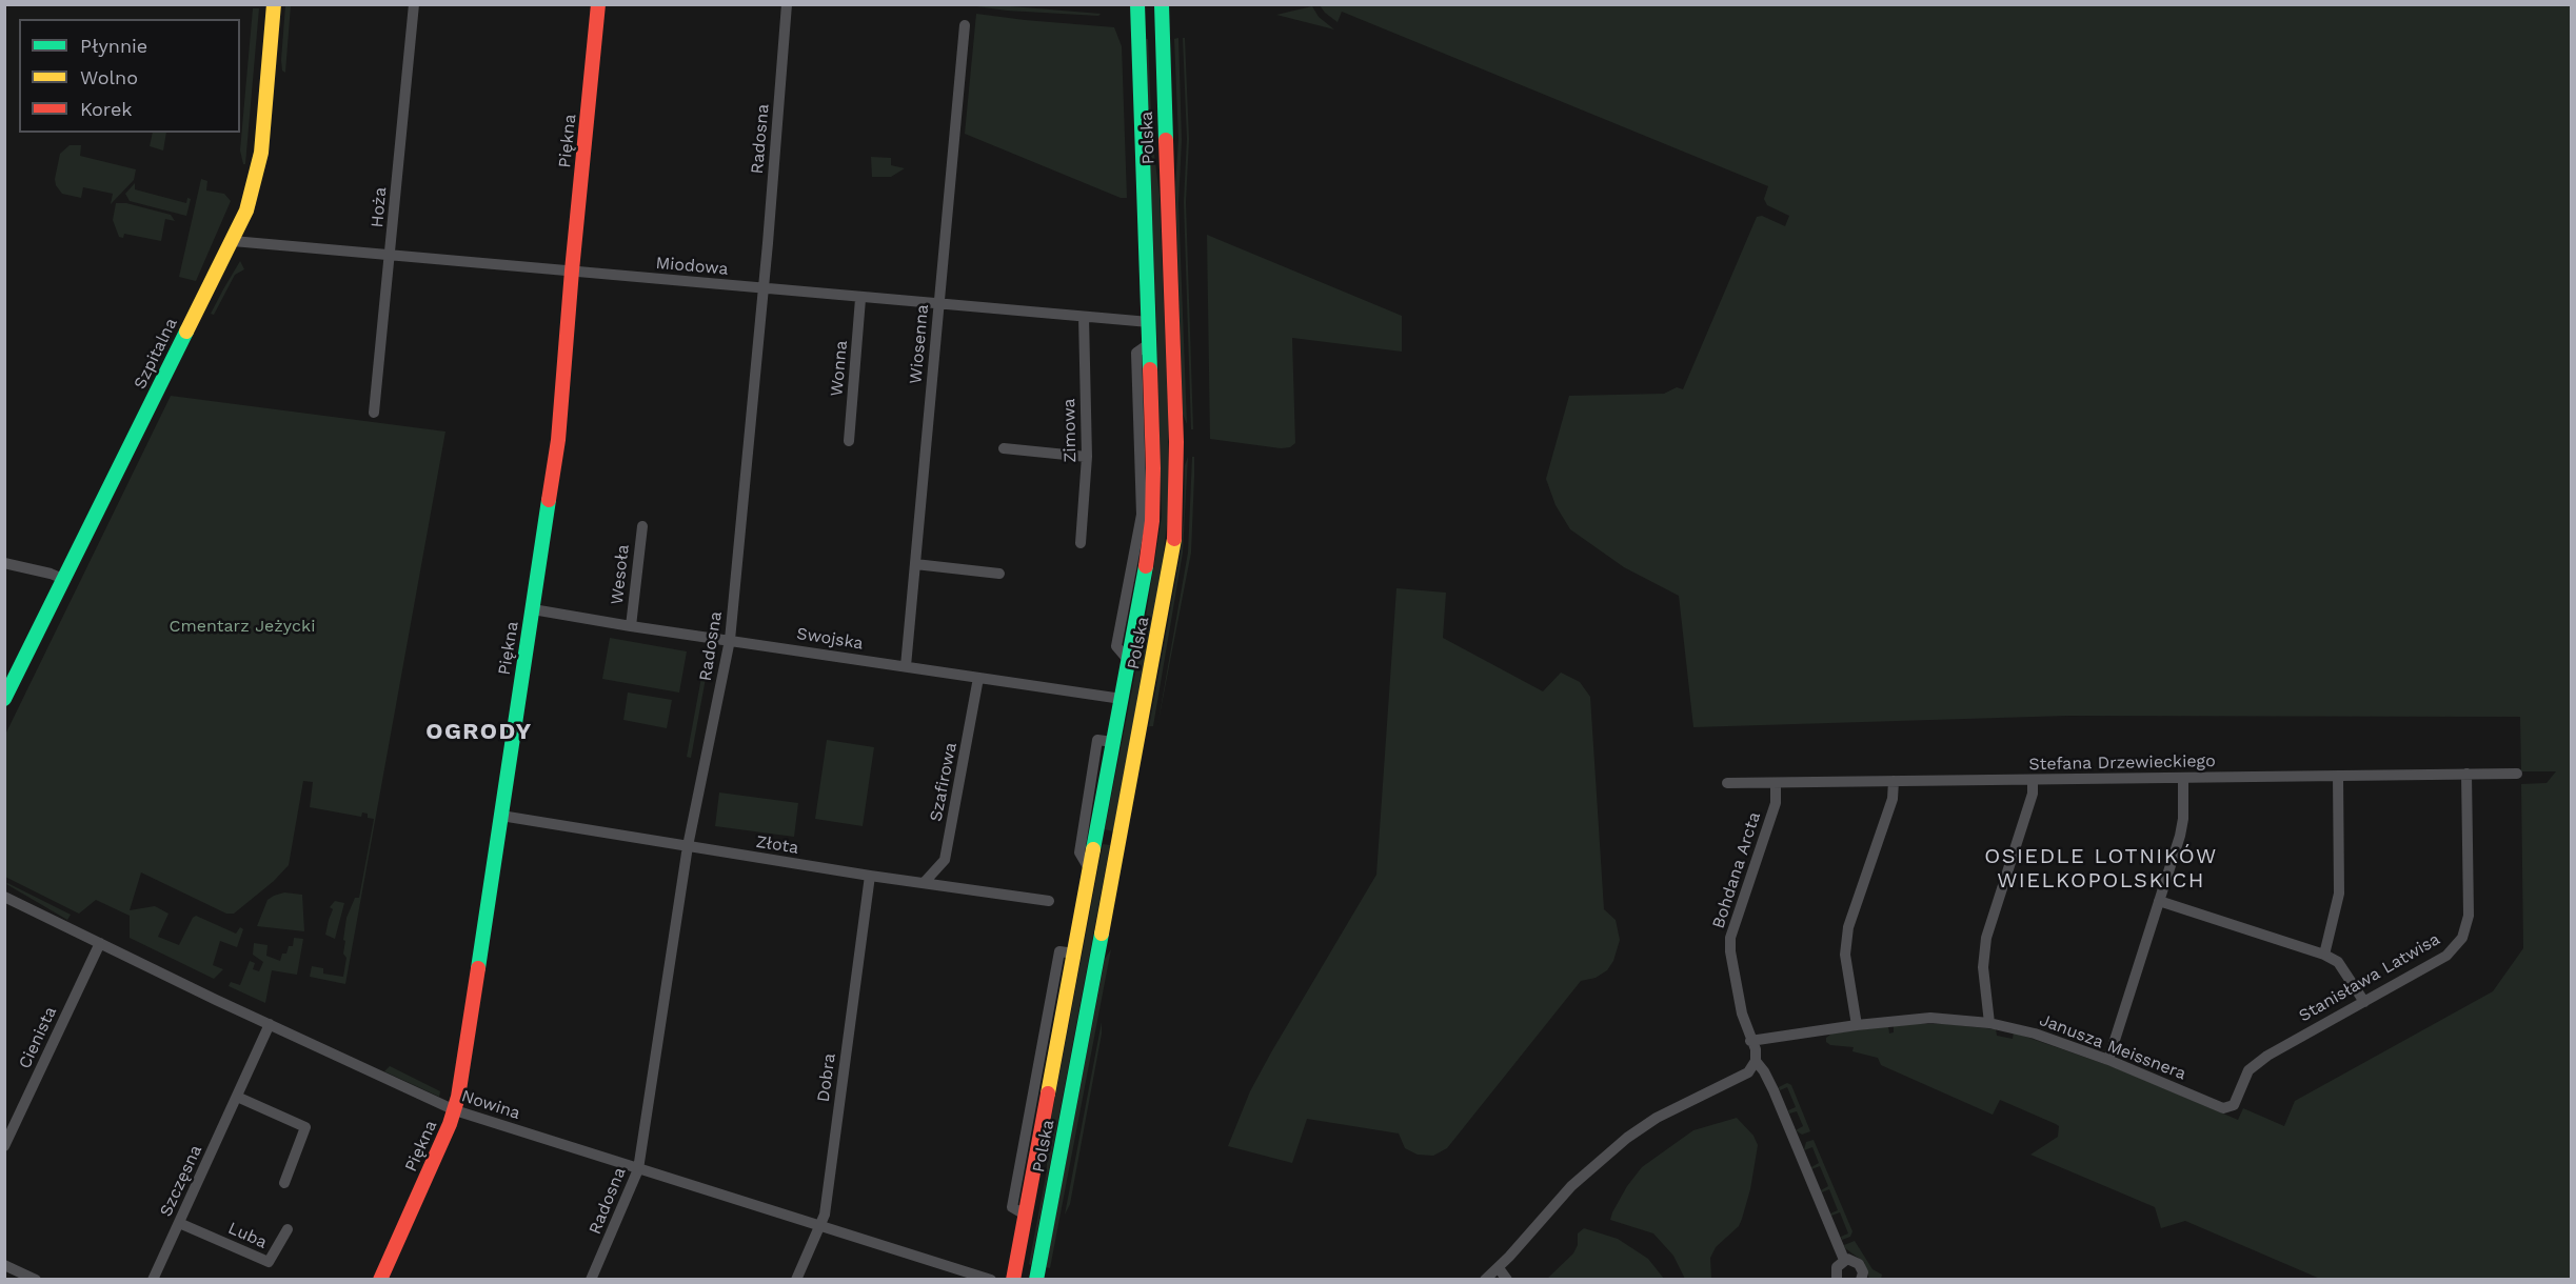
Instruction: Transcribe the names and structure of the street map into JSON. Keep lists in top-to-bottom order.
{
  "streets": {
    "street": [
      "Polska",
      "Radosna",
      "Piękna",
      "Hoża",
      "Miodowa",
      "Wiosenna",
      "Szpitalna",
      "Wonna",
      "Zimowa",
      "Wesoła",
      "Swojska",
      "Stefana Drzewieckiego",
      "Szafirowa",
      "Złota",
      "Bohdana Arcta",
      "Stanisława Latwisa",
      "Cienista",
      "Janusza Meissnera",
      "Dobra",
      "Nowina",
      "Szczęsna",
      "Luba"
    ]
  },
  "crossings": [
    ["Polska", "Miodowa"],
    ["Polska", "Swojska"],
    ["Radosna", "Miodowa"],
    ["Radosna", "Swojska"],
    ["Radosna", "Złota"],
    ["Radosna", "Nowina"],
    ["Piękna", "Miodowa"],
    ["Piękna", "Swojska"],
    ["Piękna", "Złota"],
    ["Piękna", "Nowina"],
    ["Hoża", "Miodowa"],
    ["Miodowa", "Wiosenna"],
    ["Miodowa", "Szpitalna"],
    ["Miodowa", "Wonna"],
    ["Miodowa", "Zimowa"],
    ["Wiosenna", "Swojska"],
    ["Wesoła", "Swojska"],
    ["Swojska", "Szafirowa"],
    ["Stefana Drzewieckiego", "Bohdana Arcta"],
    ["Stefana Drzewieckiego", "Stanisława Latwisa"],
    ["Szafirowa", "Złota"],
    ["Złota", "Dobra"],
    ["Bohdana Arcta", "Janusza Meissnera"],
    ["Stanisława Latwisa", "Janusza Meissnera"],
    ["Cienista", "Nowina"],
    ["Dobra", "Nowina"],
    ["Nowina", "Szczęsna"],
    ["Szczęsna", "Luba"]
  ],
  "districts": ["OGRODY", "OSIEDLE LOTNIKÓW WIELKOPOLSKICH"],
  "parks": ["Cmentarz Jeżycki"],
  "legend": ["Płynnie", "Wolno", "Korek"]
}
